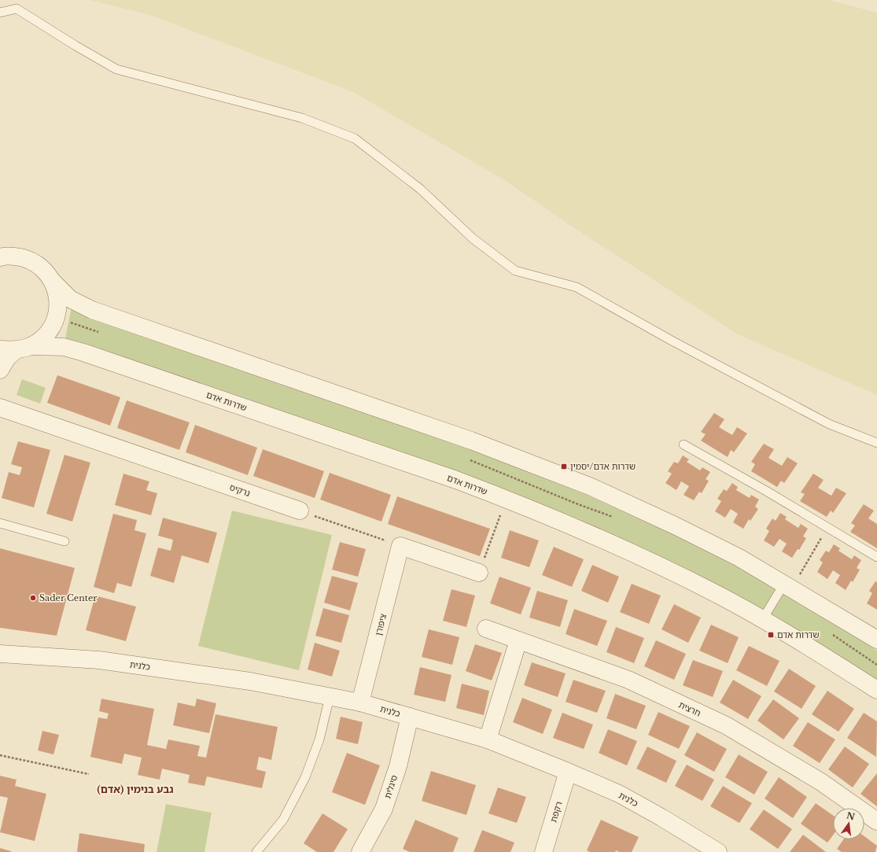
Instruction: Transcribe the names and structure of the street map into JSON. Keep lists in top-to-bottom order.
{
  "streets": {
    "street": [
      "שדרות אדם",
      "נרקיס",
      "ציפורן",
      "כלנית",
      "חרצית",
      "סיגלית",
      "רקפת"
    ]
  },
  "crossings": [
    ["ציפורן", "כלנית"],
    ["כלנית", "סיגלית"],
    ["כלנית", "רקפת"]
  ],
  "districts": ["גבע בנימין (אדם)"],
  "places": {
    "transit": ["שדרות אדם/יסמין", "שדרות אדם"],
    "other": ["Sader Center"]
  },
  "north": "top"
}
